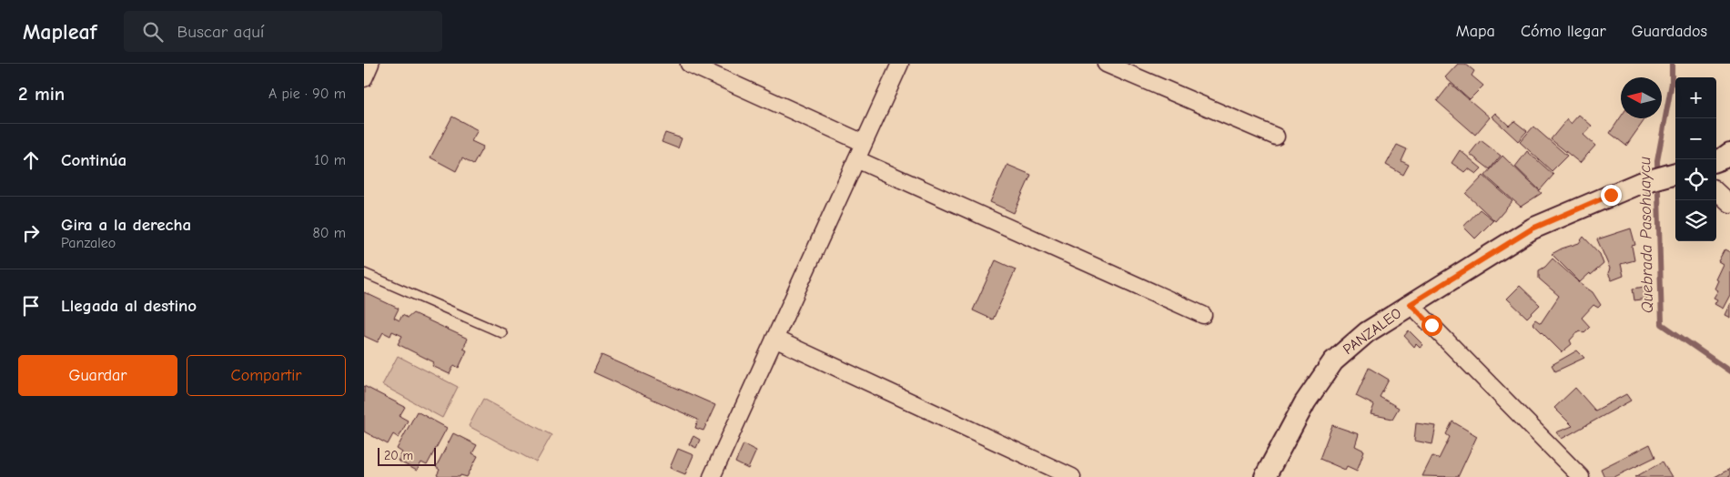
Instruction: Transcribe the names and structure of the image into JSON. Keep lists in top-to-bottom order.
{
  "streets": {
    "street": ["PANZALEO"]
  },
  "water": ["Quebrada Pasohuaycu"],
  "scale_bar": "20 m",
  "north": "left",
  "page": {
    "header": "Mapleaf",
    "search": "Buscar aquí",
    "nav": ["Mapa", "Cómo llegar", "Guardados"],
    "heading": ["2 min", "A pie · 90 m"],
    "map_buttons": ["+", "−"],
    "list": [
      ["Continúa", "10 m"],
      ["Gira a la derecha", "Panzaleo", "80 m"],
      "Llegada al destino"
    ],
    "buttons": ["Guardar", "Compartir"],
    "scale": "20 m"
  }
}
